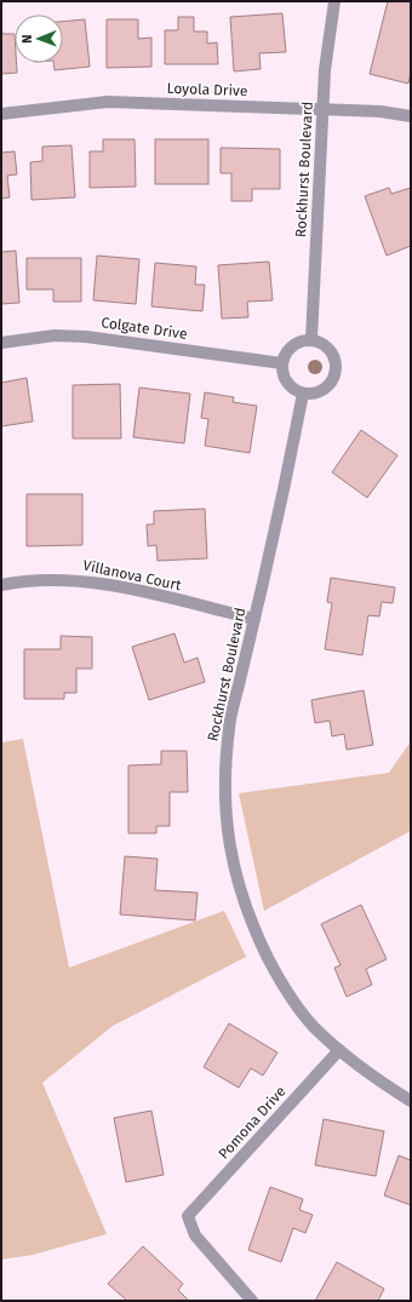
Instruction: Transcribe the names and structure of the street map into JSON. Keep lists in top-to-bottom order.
{
  "streets": {
    "street": [
      "Loyola Drive",
      "Rockhurst Boulevard",
      "Colgate Drive",
      "Villanova Court",
      "Pomona Drive"
    ]
  },
  "crossings": [
    ["Loyola Drive", "Rockhurst Boulevard"],
    ["Rockhurst Boulevard", "Colgate Drive"],
    ["Rockhurst Boulevard", "Villanova Court"],
    ["Rockhurst Boulevard", "Pomona Drive"]
  ],
  "north": "left"
}
